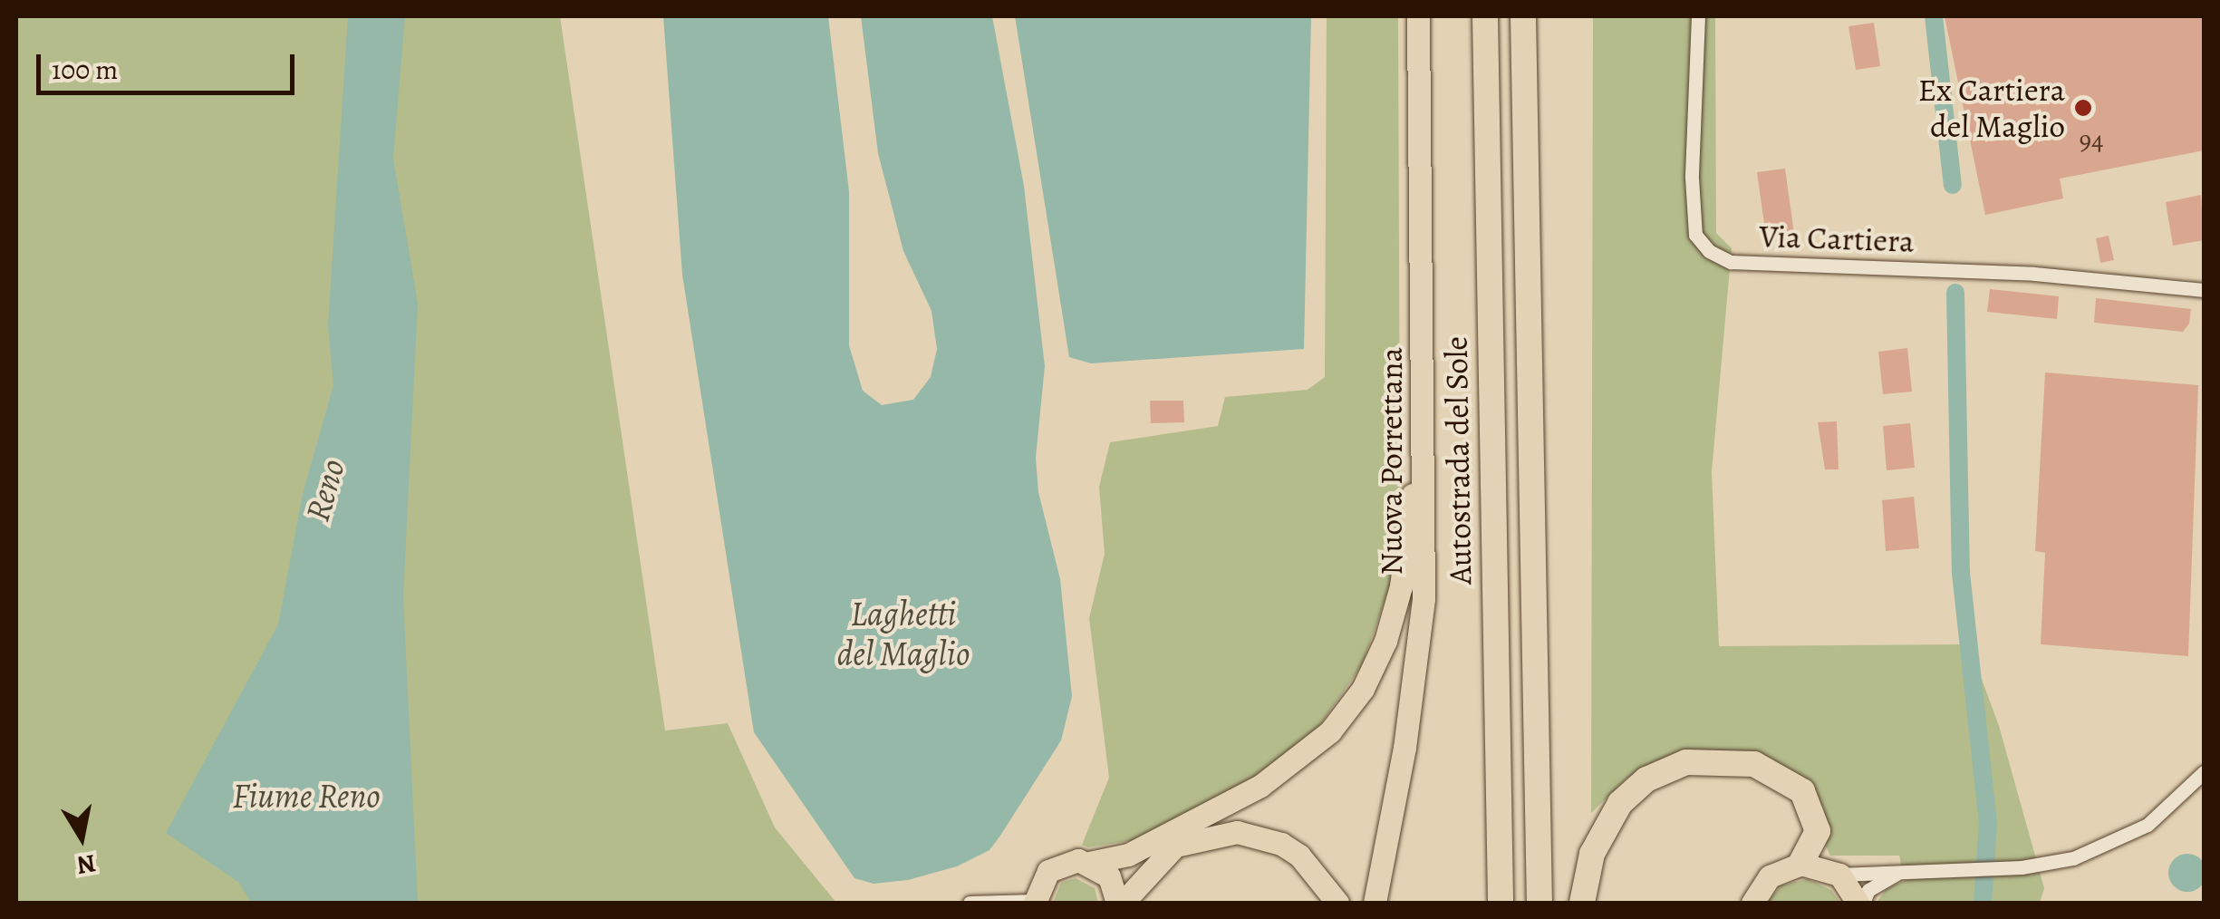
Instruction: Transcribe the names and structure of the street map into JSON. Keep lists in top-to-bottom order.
{
  "streets": {
    "highway": ["Autostrada del Sole", "Nuova Porrettana"],
    "street": ["Via Cartiera"]
  },
  "water": ["Reno", "Laghetti del Maglio", "Fiume Reno"],
  "places": ["Ex Cartiera del Maglio"],
  "house_numbers": ["94"],
  "scale_bar": "100 m",
  "north": "bottom"
}
